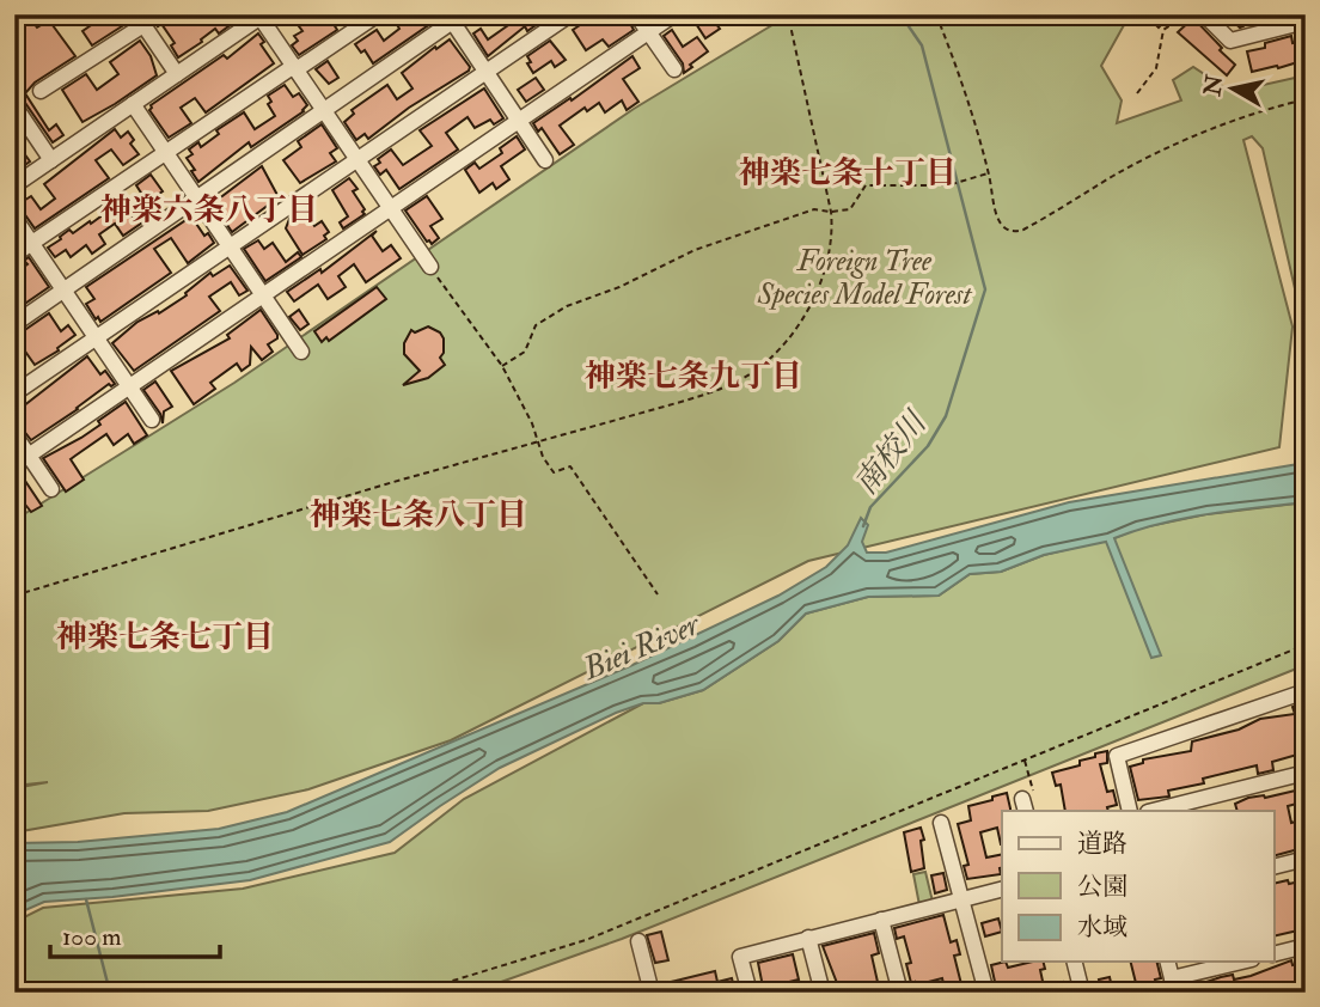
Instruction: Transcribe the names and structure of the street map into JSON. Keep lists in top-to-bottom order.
{
  "districts": [
    "神楽七条十丁目",
    "神楽六条八丁目",
    "神楽七条九丁目",
    "神楽七条八丁目",
    "神楽七条七丁目"
  ],
  "water": ["南校川", "Biei River"],
  "parks": ["Foreign Tree Species Model Forest"],
  "legend": ["道路", "公園", "水域"],
  "scale_bar": "100 m",
  "north": "left"
}
